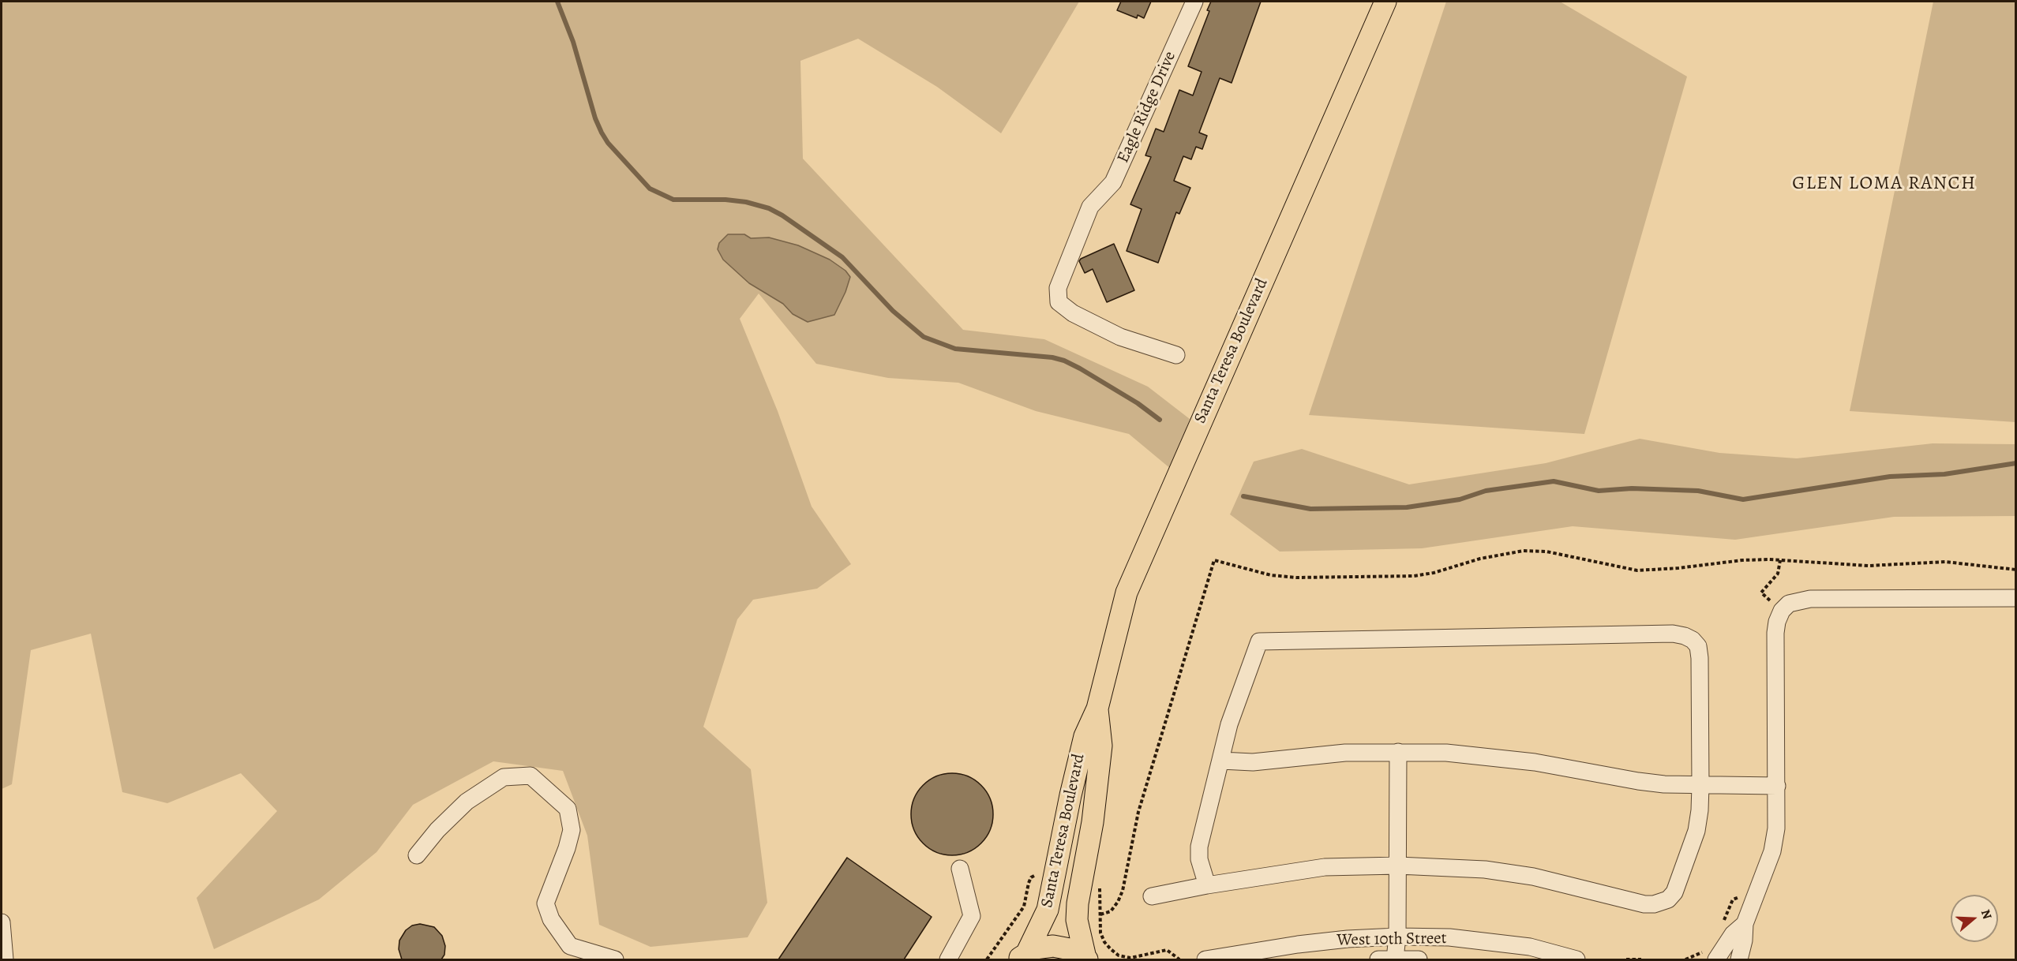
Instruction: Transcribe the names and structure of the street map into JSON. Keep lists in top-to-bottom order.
{
  "streets": {
    "main road": ["Santa Teresa Boulevard"],
    "street": ["Eagle Ridge Drive", "West 10th Street"]
  },
  "districts": ["GLEN LOMA RANCH"],
  "north": "right"
}
